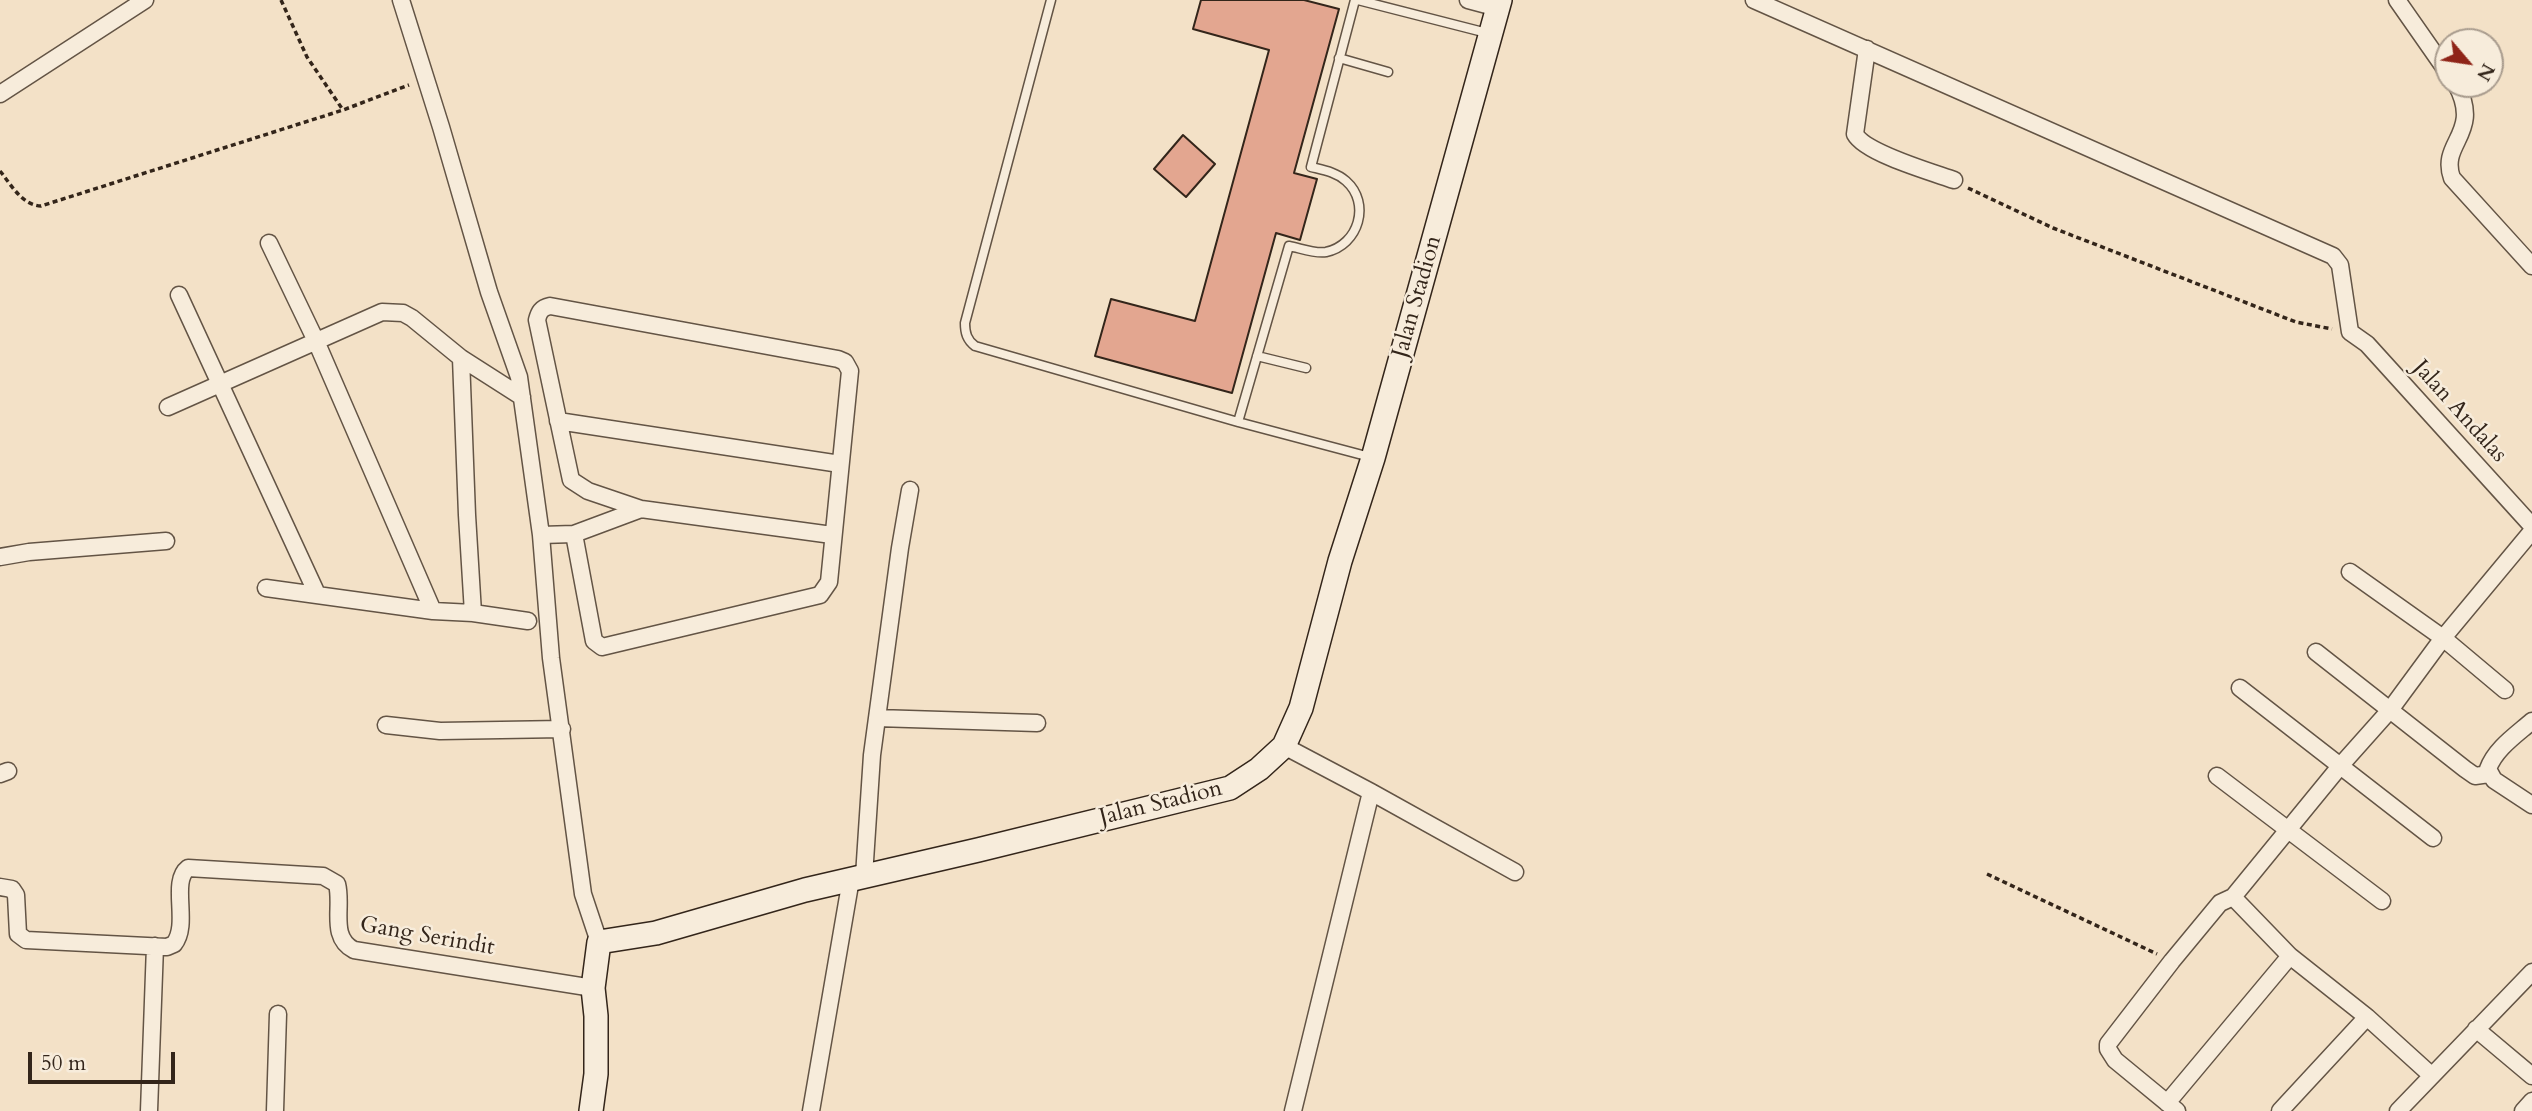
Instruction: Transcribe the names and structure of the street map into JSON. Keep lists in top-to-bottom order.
{
  "streets": {
    "street": ["Jalan Stadion", "Jalan Andalas", "Gang Serindit"]
  },
  "scale_bar": "50 m",
  "north": "bottom right"
}
